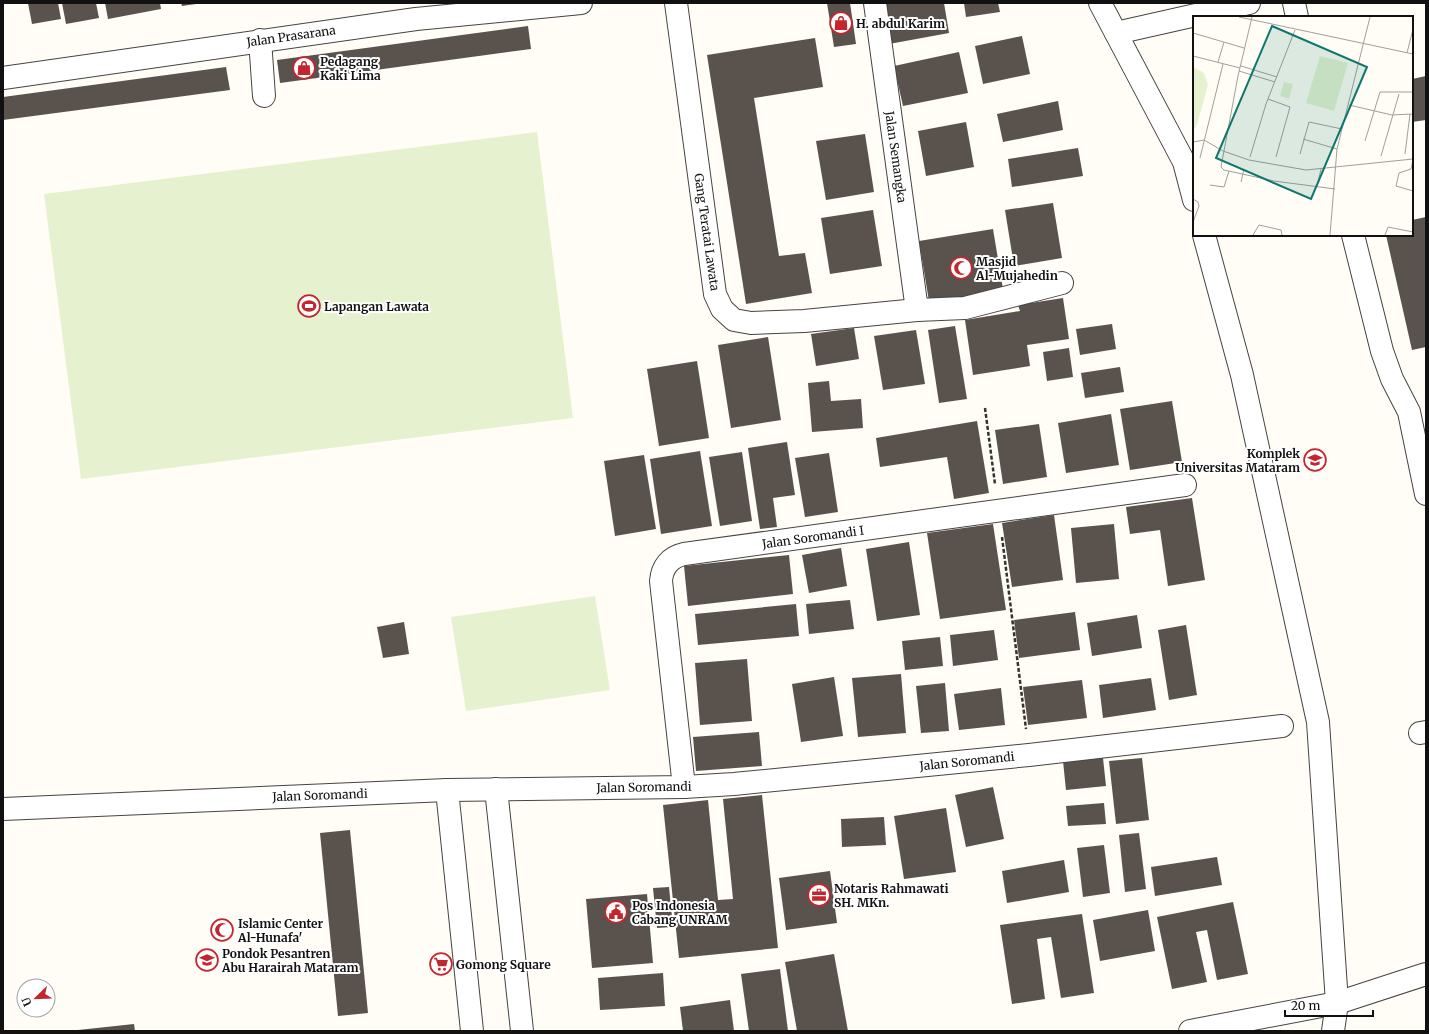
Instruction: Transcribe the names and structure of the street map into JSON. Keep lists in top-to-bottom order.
{
  "streets": {
    "street": [
      "Jalan Prasarana",
      "Jalan Semangka",
      "Gang Teratai Lawata",
      "Jalan Soromandi I",
      "Jalan Soromandi"
    ]
  },
  "crossings": [
    ["Jalan Semangka", "Gang Teratai Lawata"],
    ["Jalan Soromandi I", "Jalan Soromandi"]
  ],
  "places": {
    "shop": ["H. abdul Karim", "Pedagang Kaki Lima"],
    "mosque": ["Masjid Al-Mujahedin", "Islamic Center Al-Hunafa'"],
    "sports": ["Lapangan Lawata"],
    "school or university": ["Komplek Universitas Mataram", "Pondok Pesantren Abu Harairah Mataram"],
    "office": ["Notaris Rahmawati SH. MKn."],
    "public building": ["Pos Indonesia Cabang UNRAM"],
    "supermarket": ["Gomong Square"]
  },
  "scale_bar": "20 m",
  "north": "bottom left"
}
